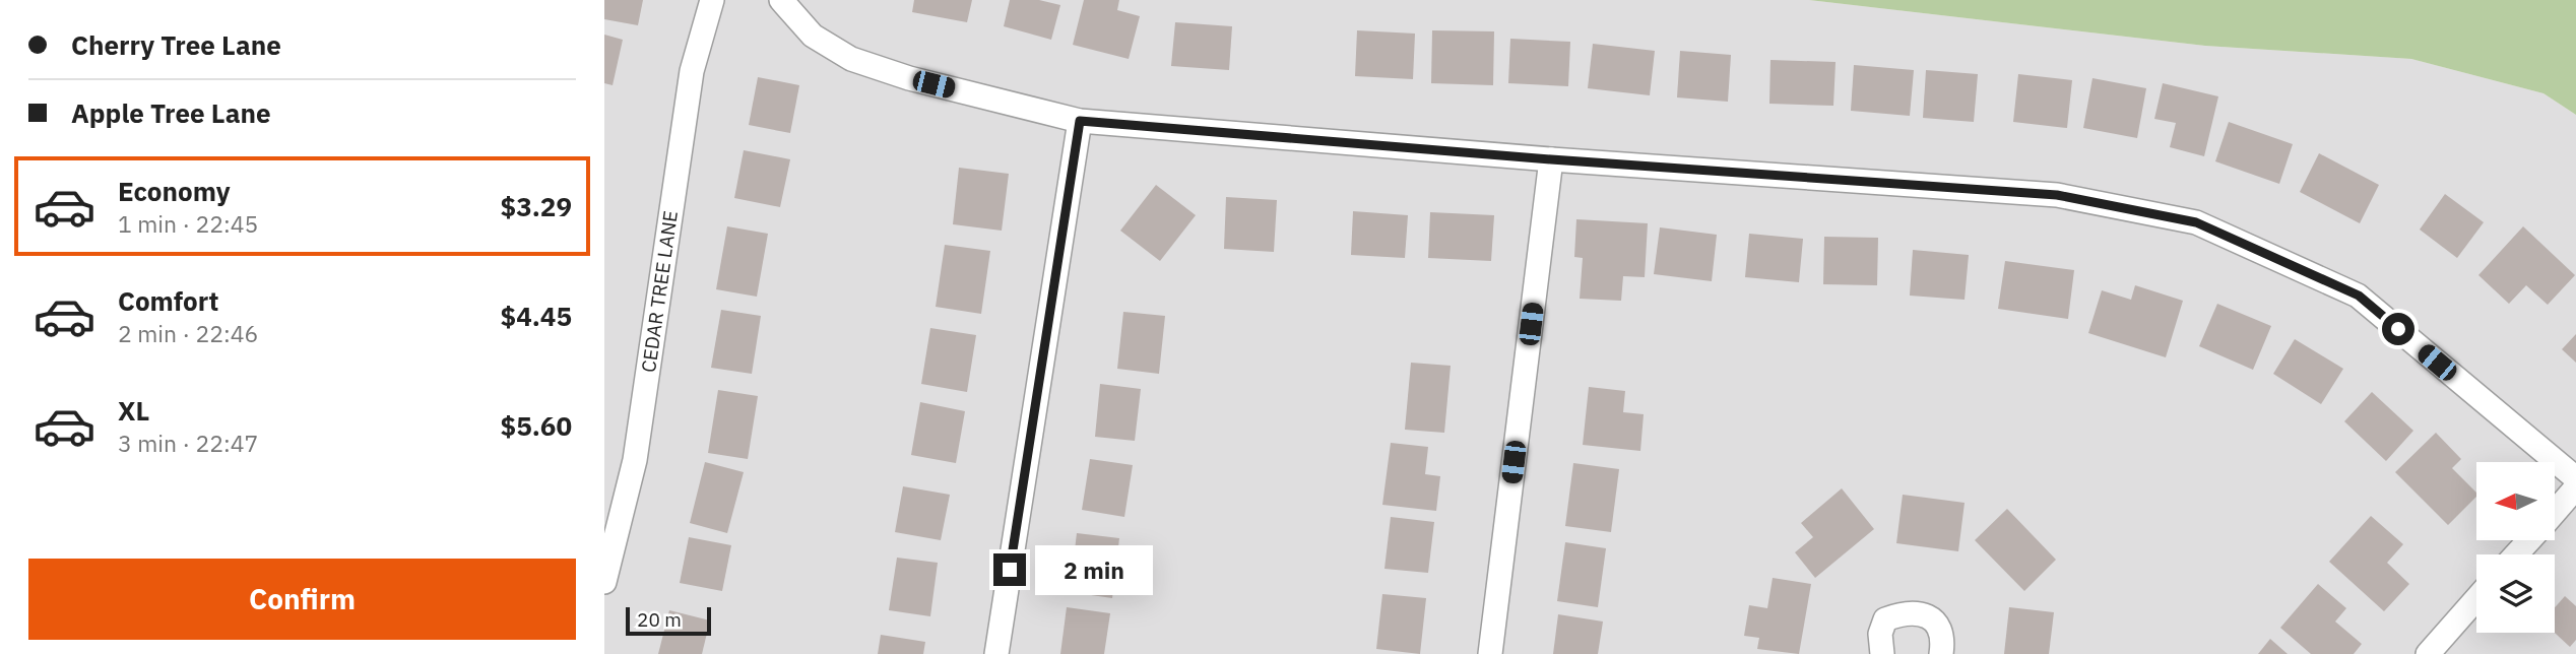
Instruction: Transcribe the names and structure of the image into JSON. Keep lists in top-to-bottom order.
{
  "streets": {
    "street": ["CEDAR TREE LANE"]
  },
  "scale_bar": "20 m",
  "north": "left",
  "page": {
    "banner": ["Cherry Tree Lane", "Apple Tree Lane"],
    "list": [
      {
        "name": "Economy",
        "note": "1 min · 22:45",
        "value": "$3.29"
      },
      {
        "name": "Comfort",
        "note": "2 min · 22:46",
        "value": "$4.45"
      },
      {
        "name": "XL",
        "note": "3 min · 22:47",
        "value": "$5.60"
      }
    ],
    "buttons": "Confirm",
    "bubble": "2 min",
    "scale": "20 m"
  }
}
